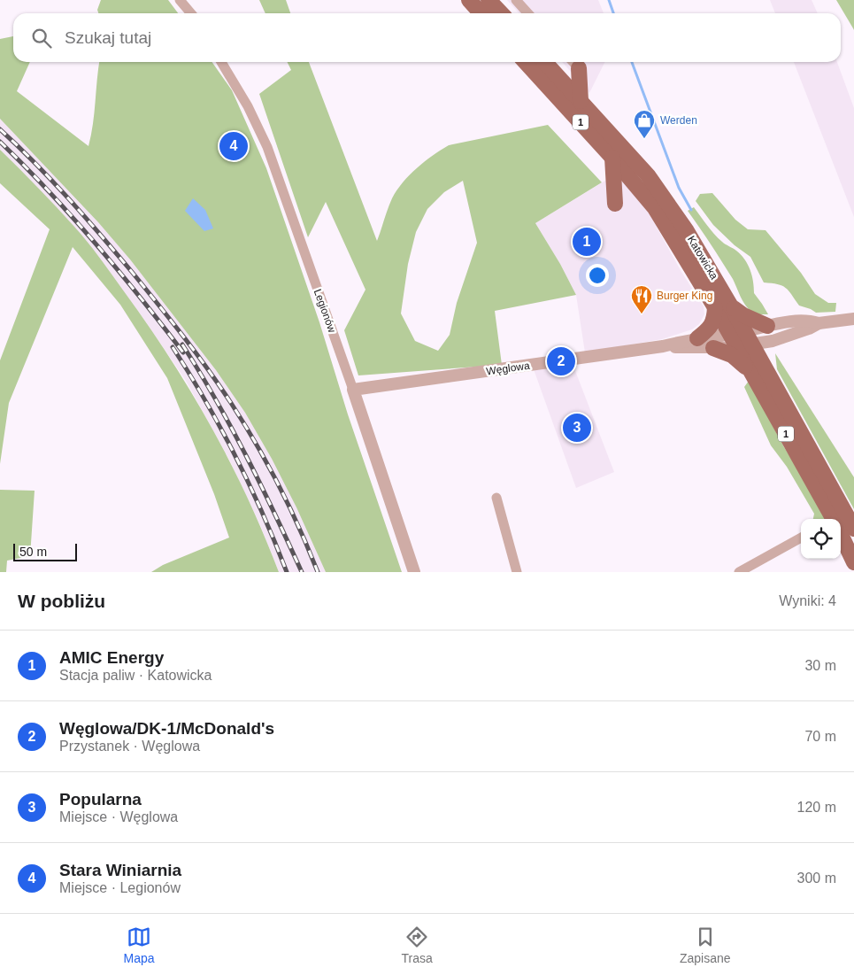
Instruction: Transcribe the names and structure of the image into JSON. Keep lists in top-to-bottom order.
{
  "streets": {
    "main road": ["1", "Katowicka"],
    "street": ["Legionów", "Węglowa"]
  },
  "crossings": [
    ["Katowicka", "Węglowa"],
    ["Legionów", "Węglowa"]
  ],
  "places": {
    "shop": ["Werden"],
    "restaurant": ["Burger King"]
  },
  "scale_bar": "50 m",
  "page": {
    "search": "Szukaj tutaj",
    "pins": [
      "4",
      "1",
      "2",
      "3"
    ],
    "scale": "50 m",
    "heading": ["W pobliżu", "Wyniki: 4"],
    "list": [
      {
        "mark": "1",
        "name": "AMIC Energy",
        "note": "Stacja paliw · Katowicka",
        "value": "30 m"
      },
      {
        "mark": "2",
        "name": "Węglowa/DK-1/McDonald's",
        "note": "Przystanek · Węglowa",
        "value": "70 m"
      },
      {
        "mark": "3",
        "name": "Popularna",
        "note": "Miejsce · Węglowa",
        "value": "120 m"
      },
      {
        "mark": "4",
        "name": "Stara Winiarnia",
        "note": "Miejsce · Legionów",
        "value": "300 m"
      }
    ],
    "nav": ["Mapa", "Trasa", "Zapisane"]
  }
}
